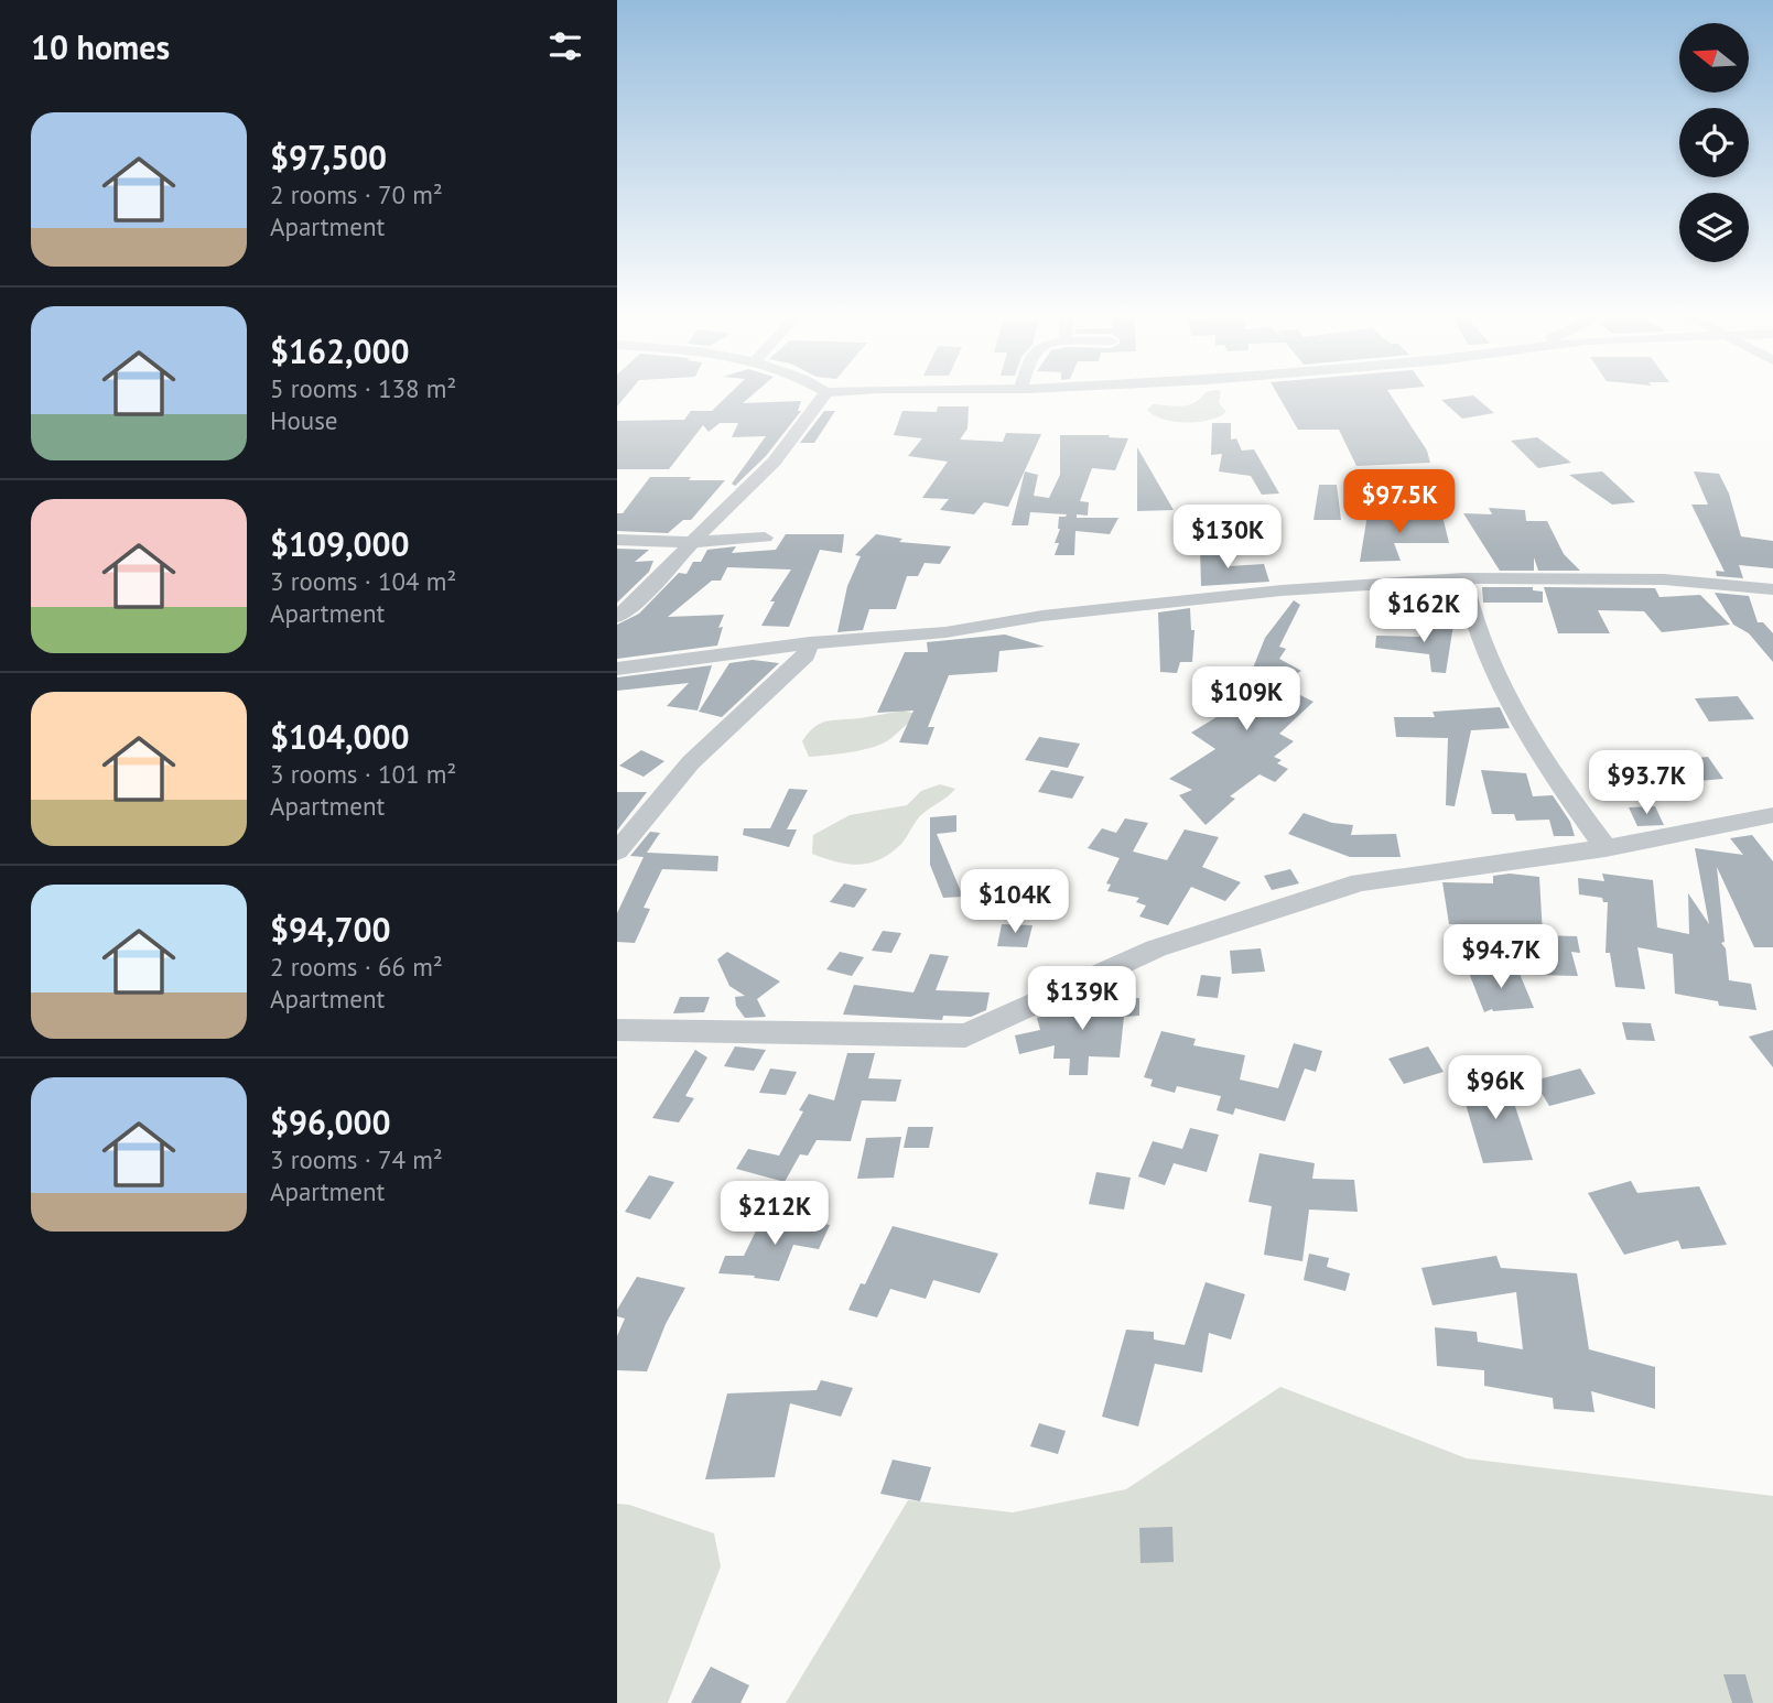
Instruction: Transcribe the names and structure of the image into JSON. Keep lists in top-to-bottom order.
{
  "north": "left",
  "page": {
    "heading": "10 homes",
    "list": [
      {
        "name": "$97,500",
        "note": "2 rooms · 70 m² · Apartment"
      },
      {
        "name": "$162,000",
        "note": "5 rooms · 138 m² · House"
      },
      {
        "name": "$109,000",
        "note": "3 rooms · 104 m² · Apartment"
      },
      {
        "name": "$104,000",
        "note": "3 rooms · 101 m² · Apartment"
      },
      {
        "name": "$94,700",
        "note": "2 rooms · 66 m² · Apartment"
      },
      {
        "name": "$96,000",
        "note": "3 rooms · 74 m² · Apartment"
      }
    ],
    "price": [
      "$97.5K",
      "$130K",
      "$162K",
      "$109K",
      "$93.7K",
      "$104K",
      "$94.7K",
      "$139K",
      "$96K",
      "$212K"
    ]
  }
}
